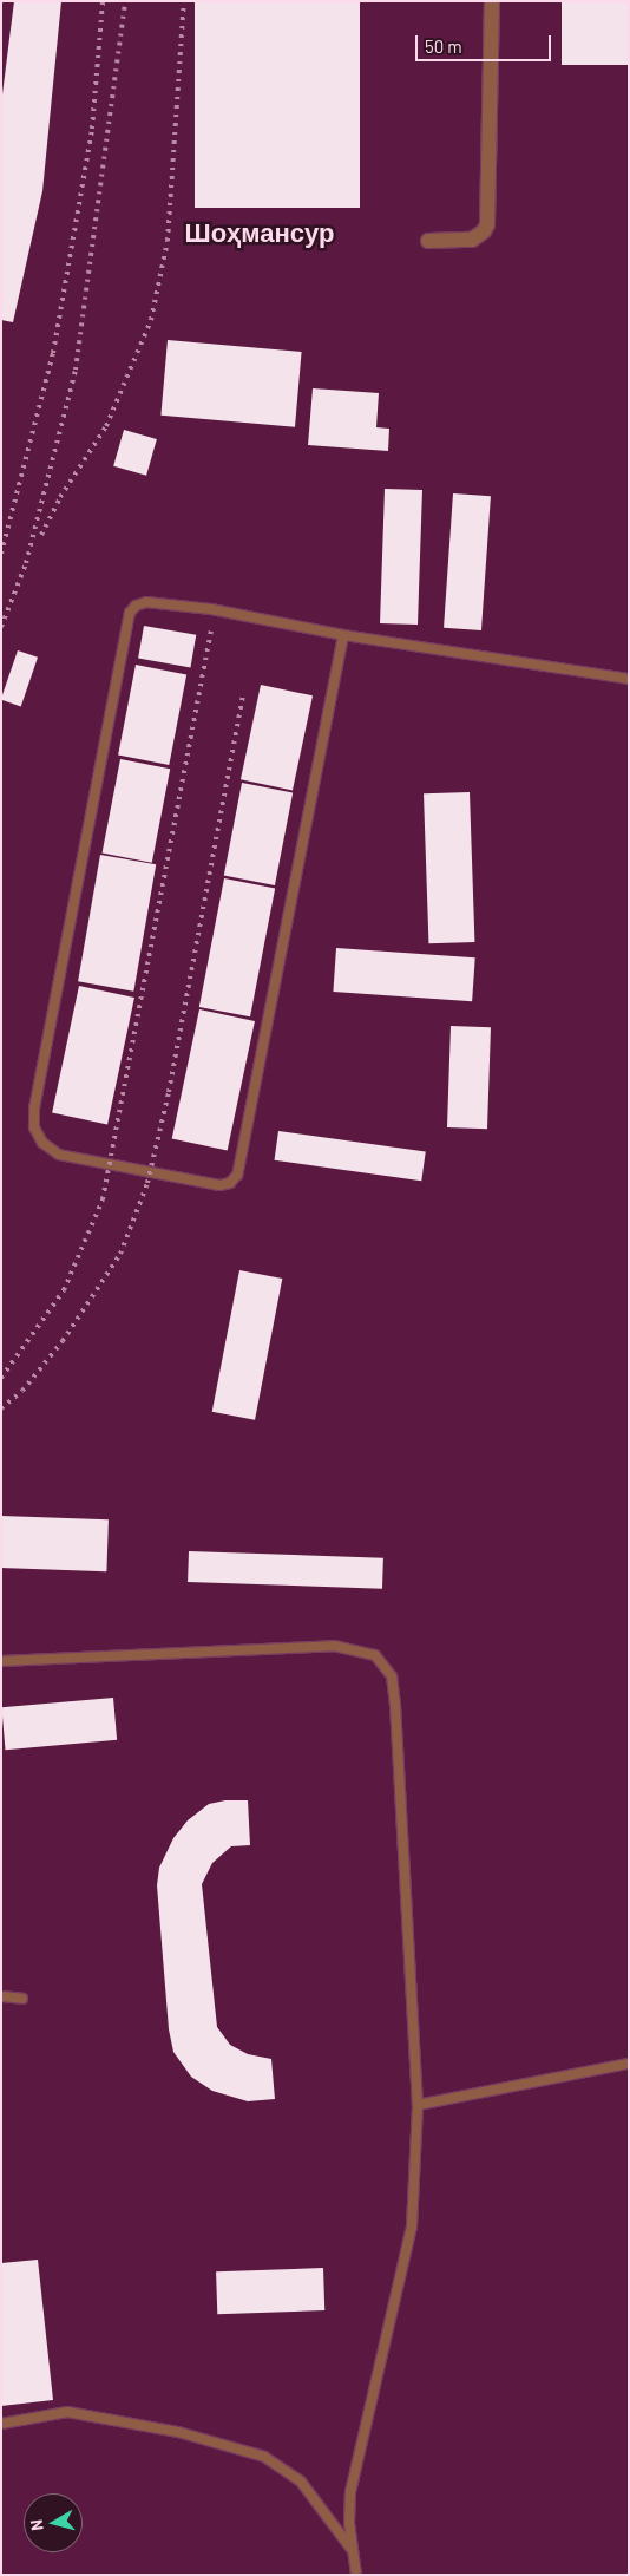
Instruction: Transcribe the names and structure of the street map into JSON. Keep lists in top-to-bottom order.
{
  "districts": ["Шоҳмансур"],
  "scale_bar": "50 m",
  "north": "left"
}
